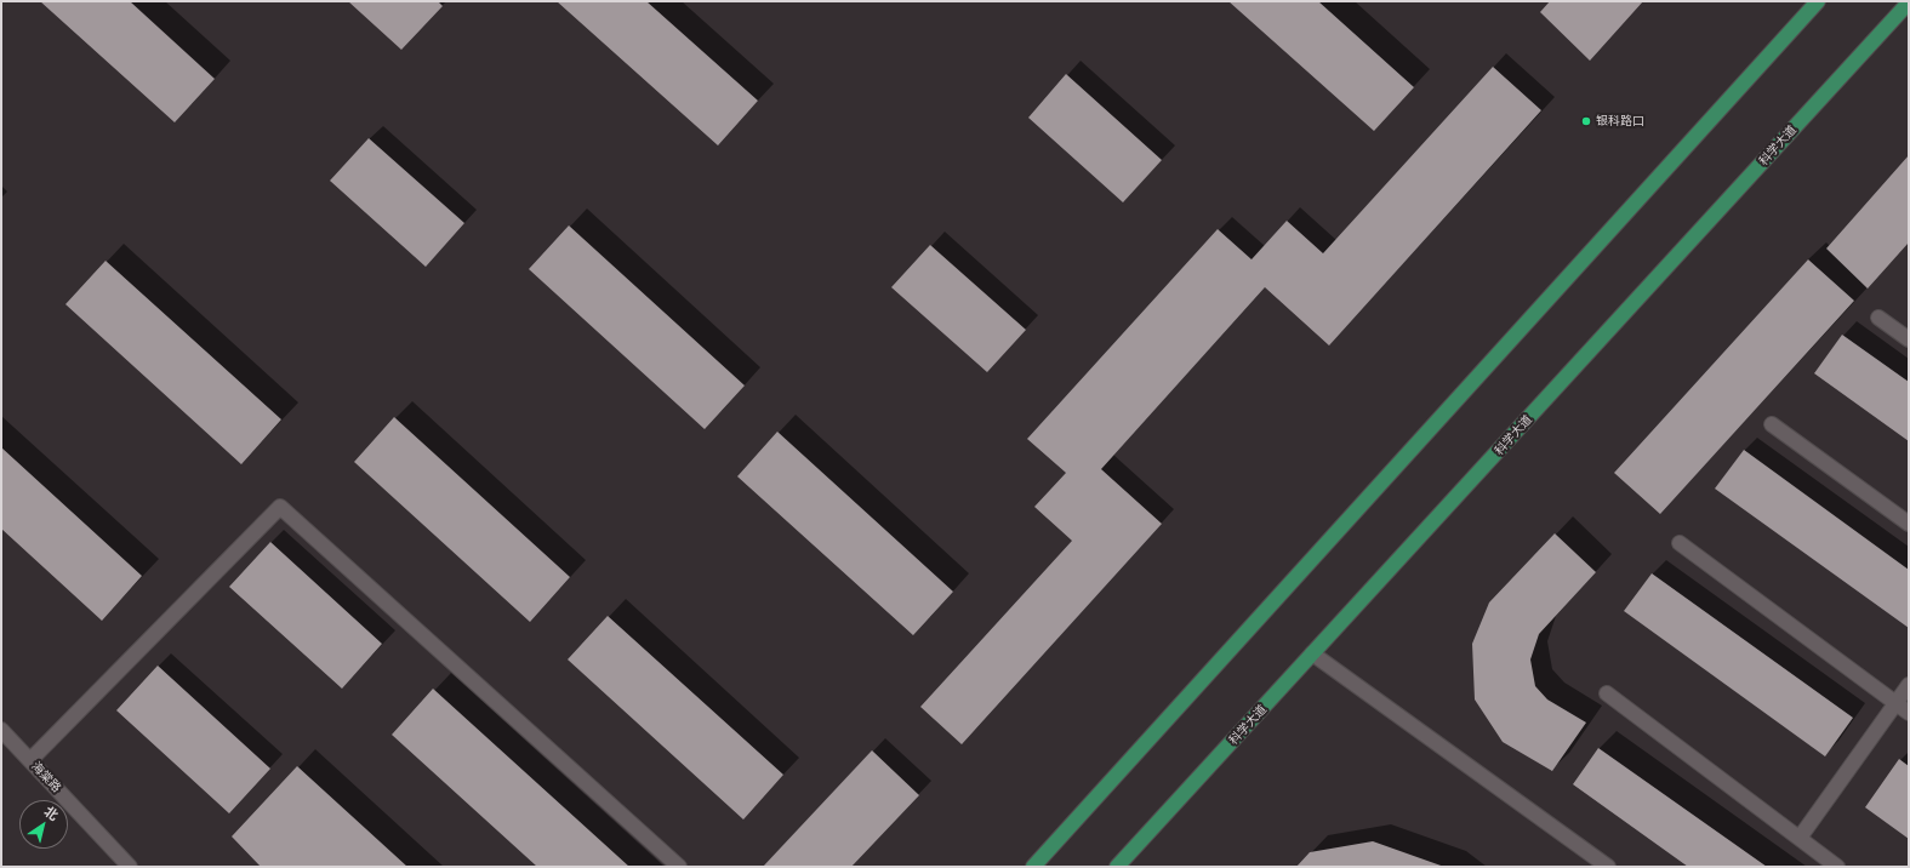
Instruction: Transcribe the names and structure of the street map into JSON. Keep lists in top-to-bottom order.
{
  "streets": {
    "main road": ["科学大道"],
    "street": ["海棠路"]
  },
  "places": ["银科路口"],
  "north": "top right"
}
